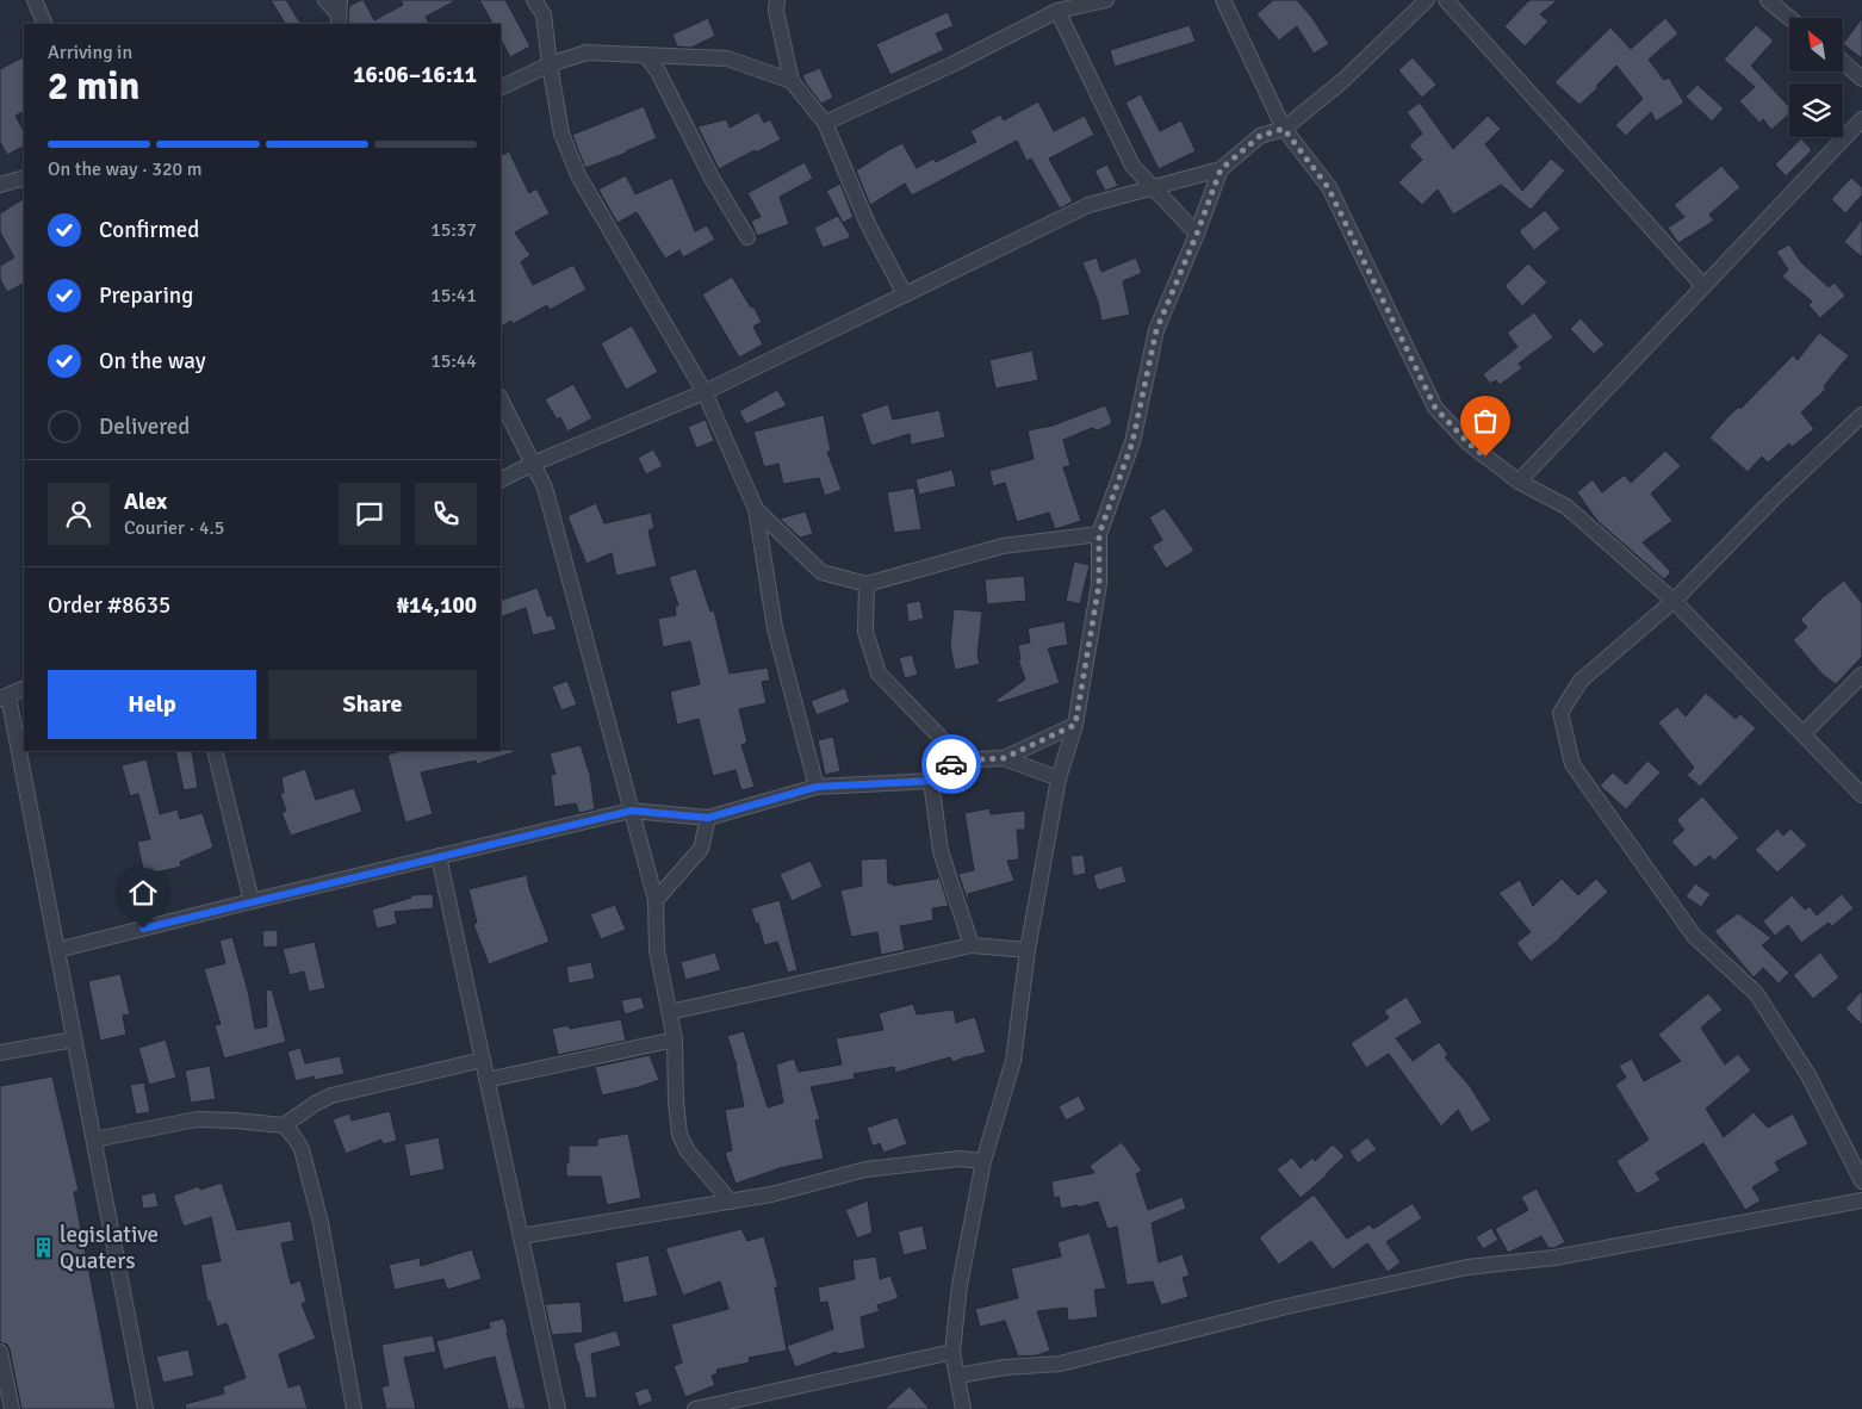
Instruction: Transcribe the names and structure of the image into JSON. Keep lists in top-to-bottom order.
{
  "places": {
    "building": ["legislative Quaters"]
  },
  "north": "top left",
  "page": {
    "heading": ["2 min", "Arriving in", "16:06–16:11"],
    "panel": [
      "Alex",
      "Courier · 4.5",
      "Order #8635",
      "₦14,100"
    ],
    "bar": "On the way · 320 m",
    "list": [
      ["Confirmed", "15:37"],
      ["Preparing", "15:41"],
      ["On the way", "15:44"],
      "Delivered"
    ],
    "buttons": ["Help", "Share"]
  }
}
